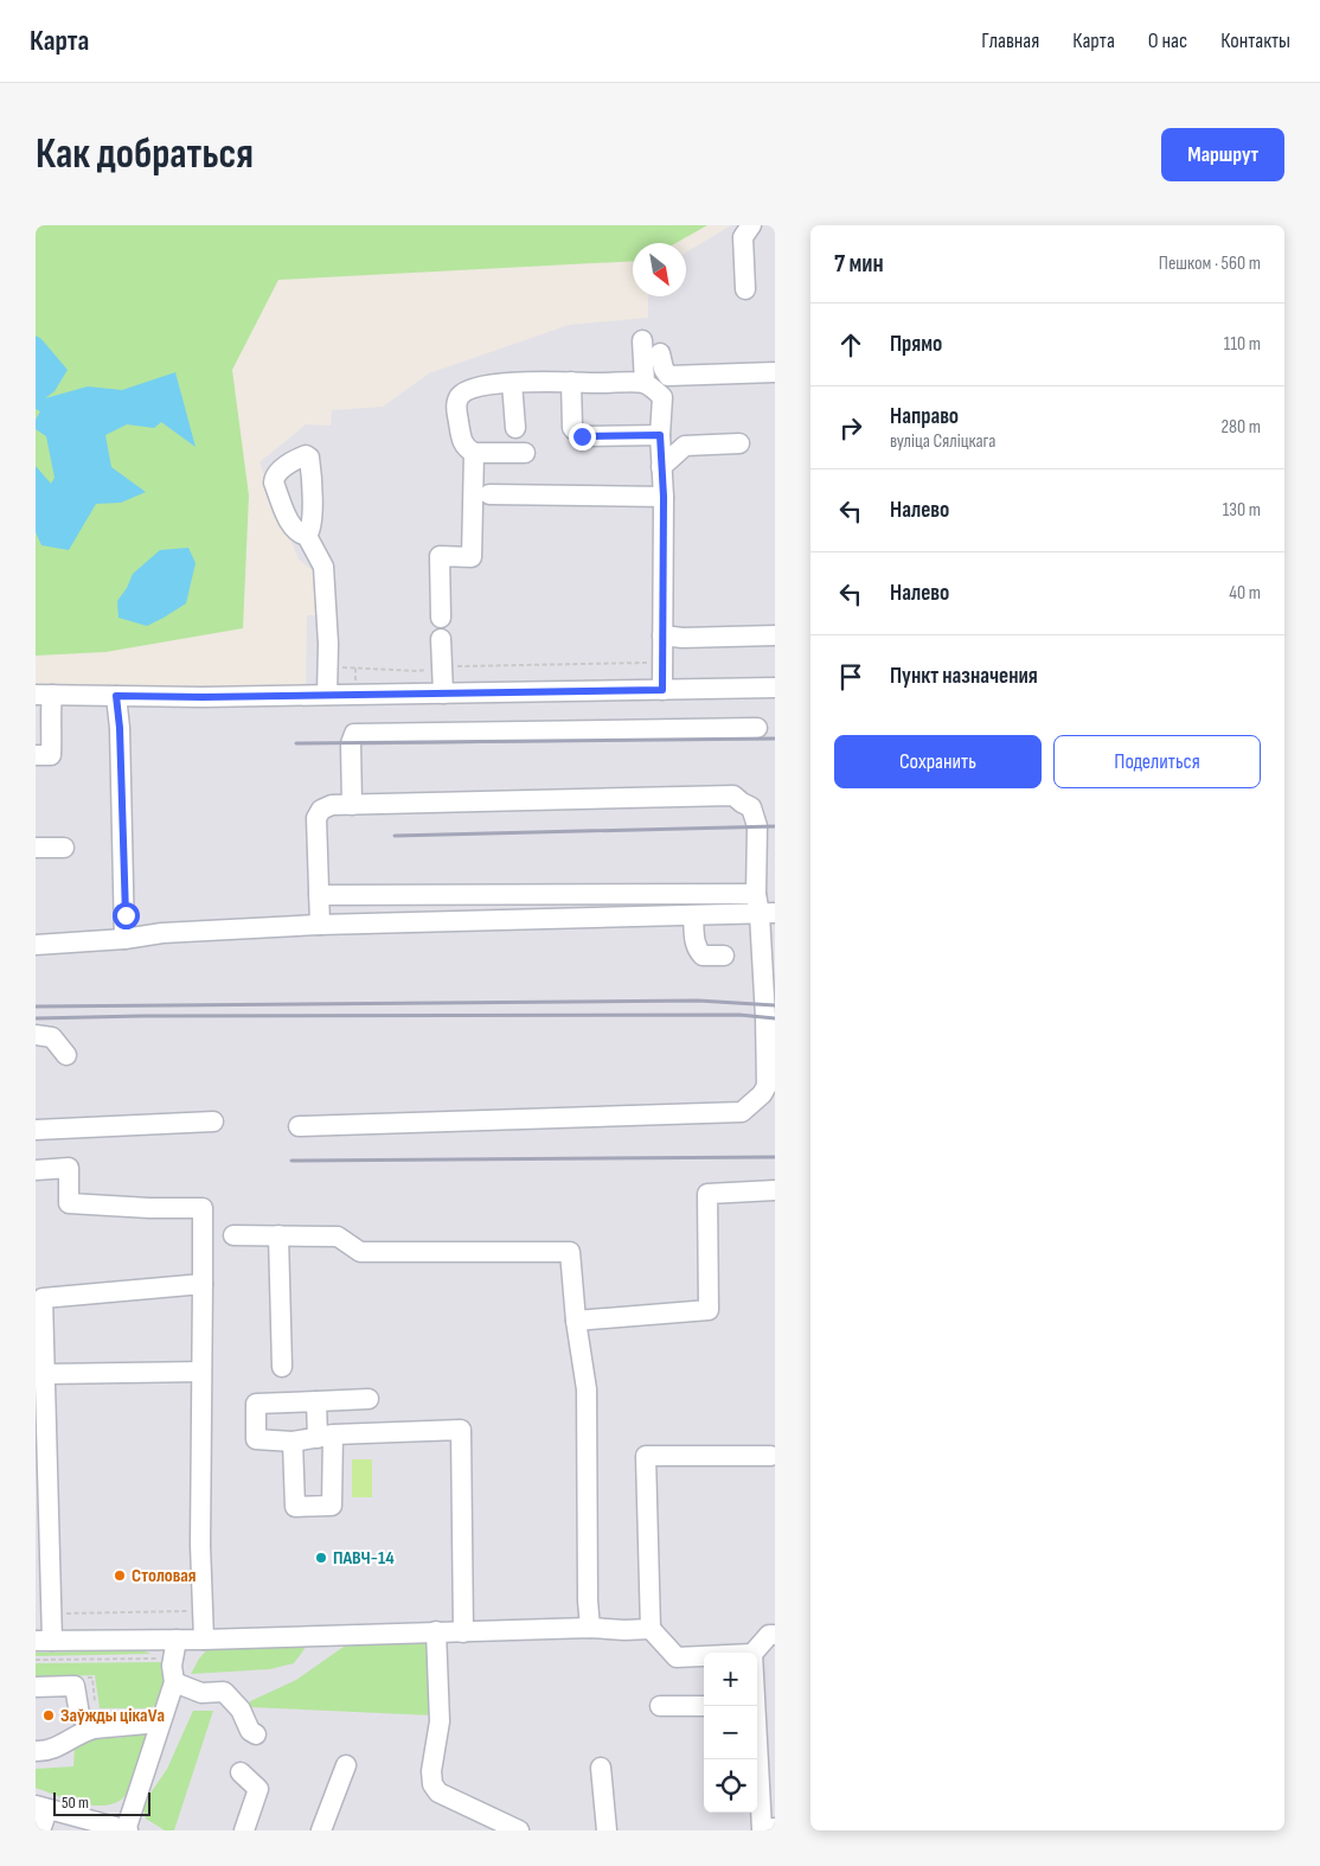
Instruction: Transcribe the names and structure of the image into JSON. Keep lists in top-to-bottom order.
{
  "places": ["ПАВЧ-14", "Столовая", "Заўжды цікаVа"],
  "scale_bar": "50 m",
  "north": "bottom right",
  "page": {
    "header": "Карта",
    "nav": [
      "Главная",
      "Карта",
      "О нас",
      "Контакты"
    ],
    "buttons": [
      "Маршрут",
      ["Сохранить", "Поделиться"]
    ],
    "title": "Как добраться",
    "heading": ["7 мин", "Пешком · 560 m"],
    "list": [
      ["Прямо", "110 m"],
      ["Направо", "вуліца Сяліцкага", "280 m"],
      ["Налево", "130 m"],
      ["Налево", "40 m"],
      "Пункт назначения"
    ],
    "map_buttons": ["+", "−"],
    "scale": "50 m"
  }
}
